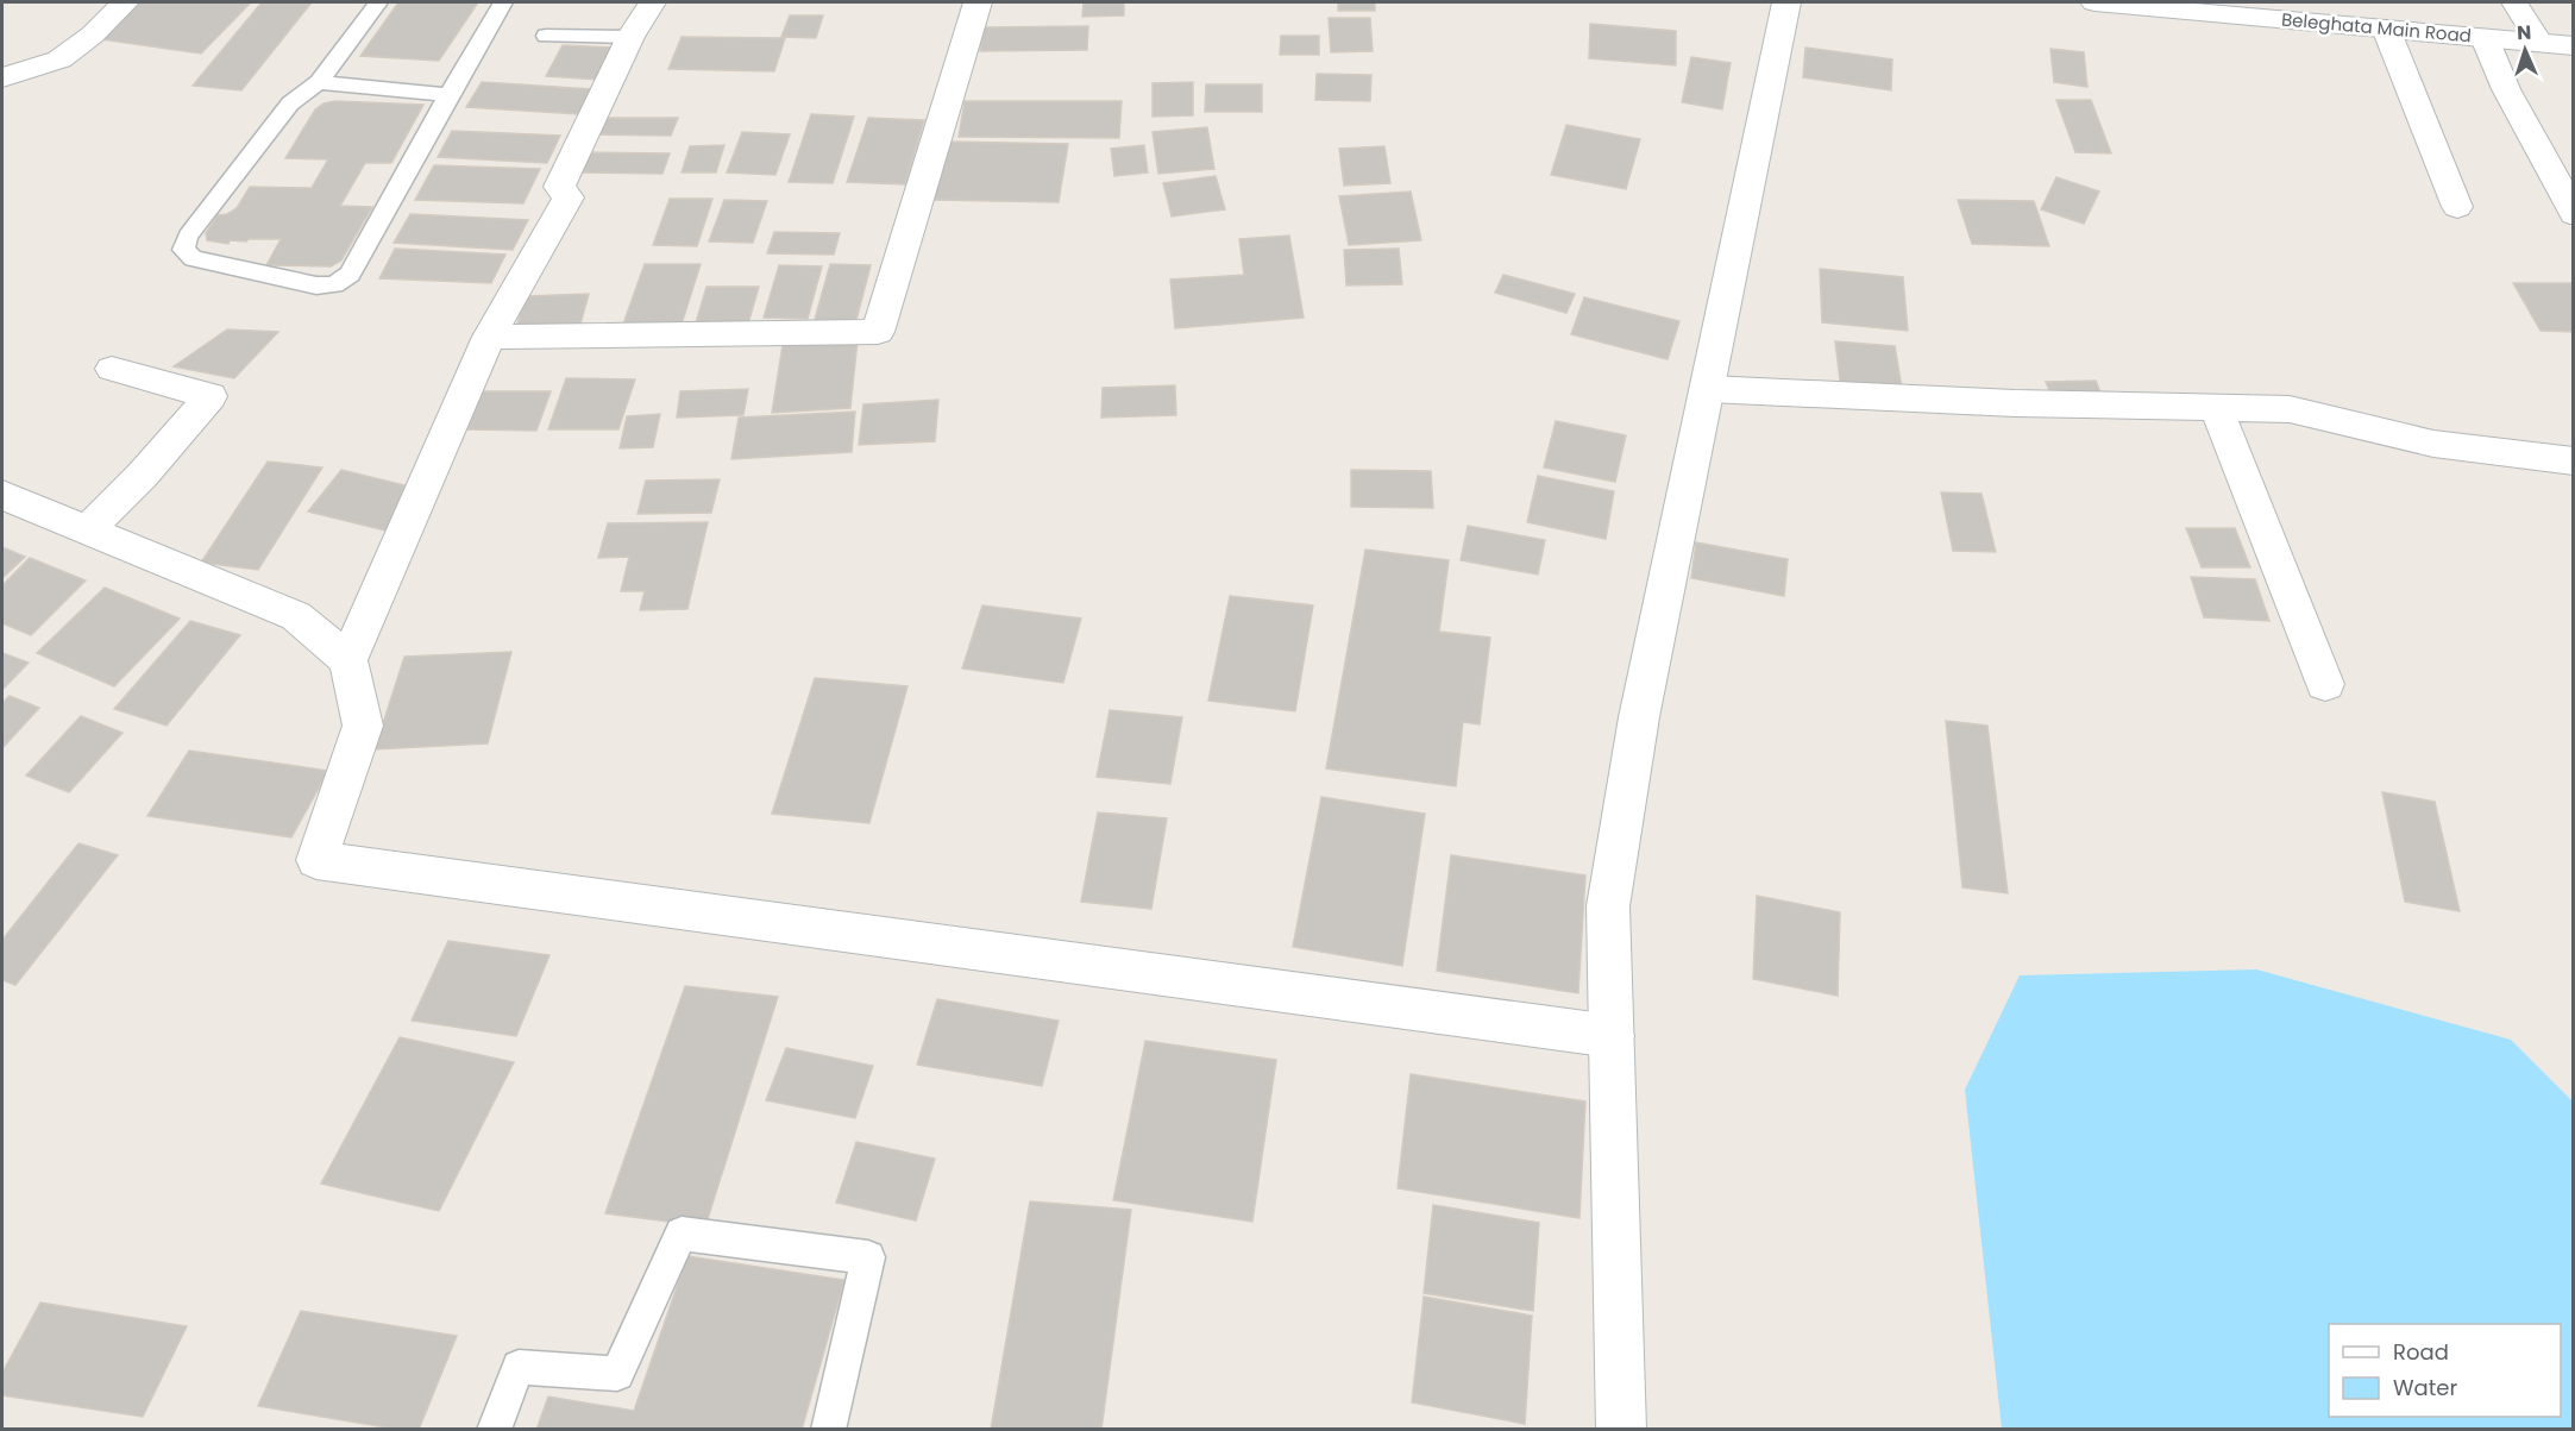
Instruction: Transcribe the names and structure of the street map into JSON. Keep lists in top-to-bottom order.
{
  "streets": {
    "street": ["Beleghata Main Road"]
  },
  "legend": ["Road", "Water"],
  "north": "top"
}
